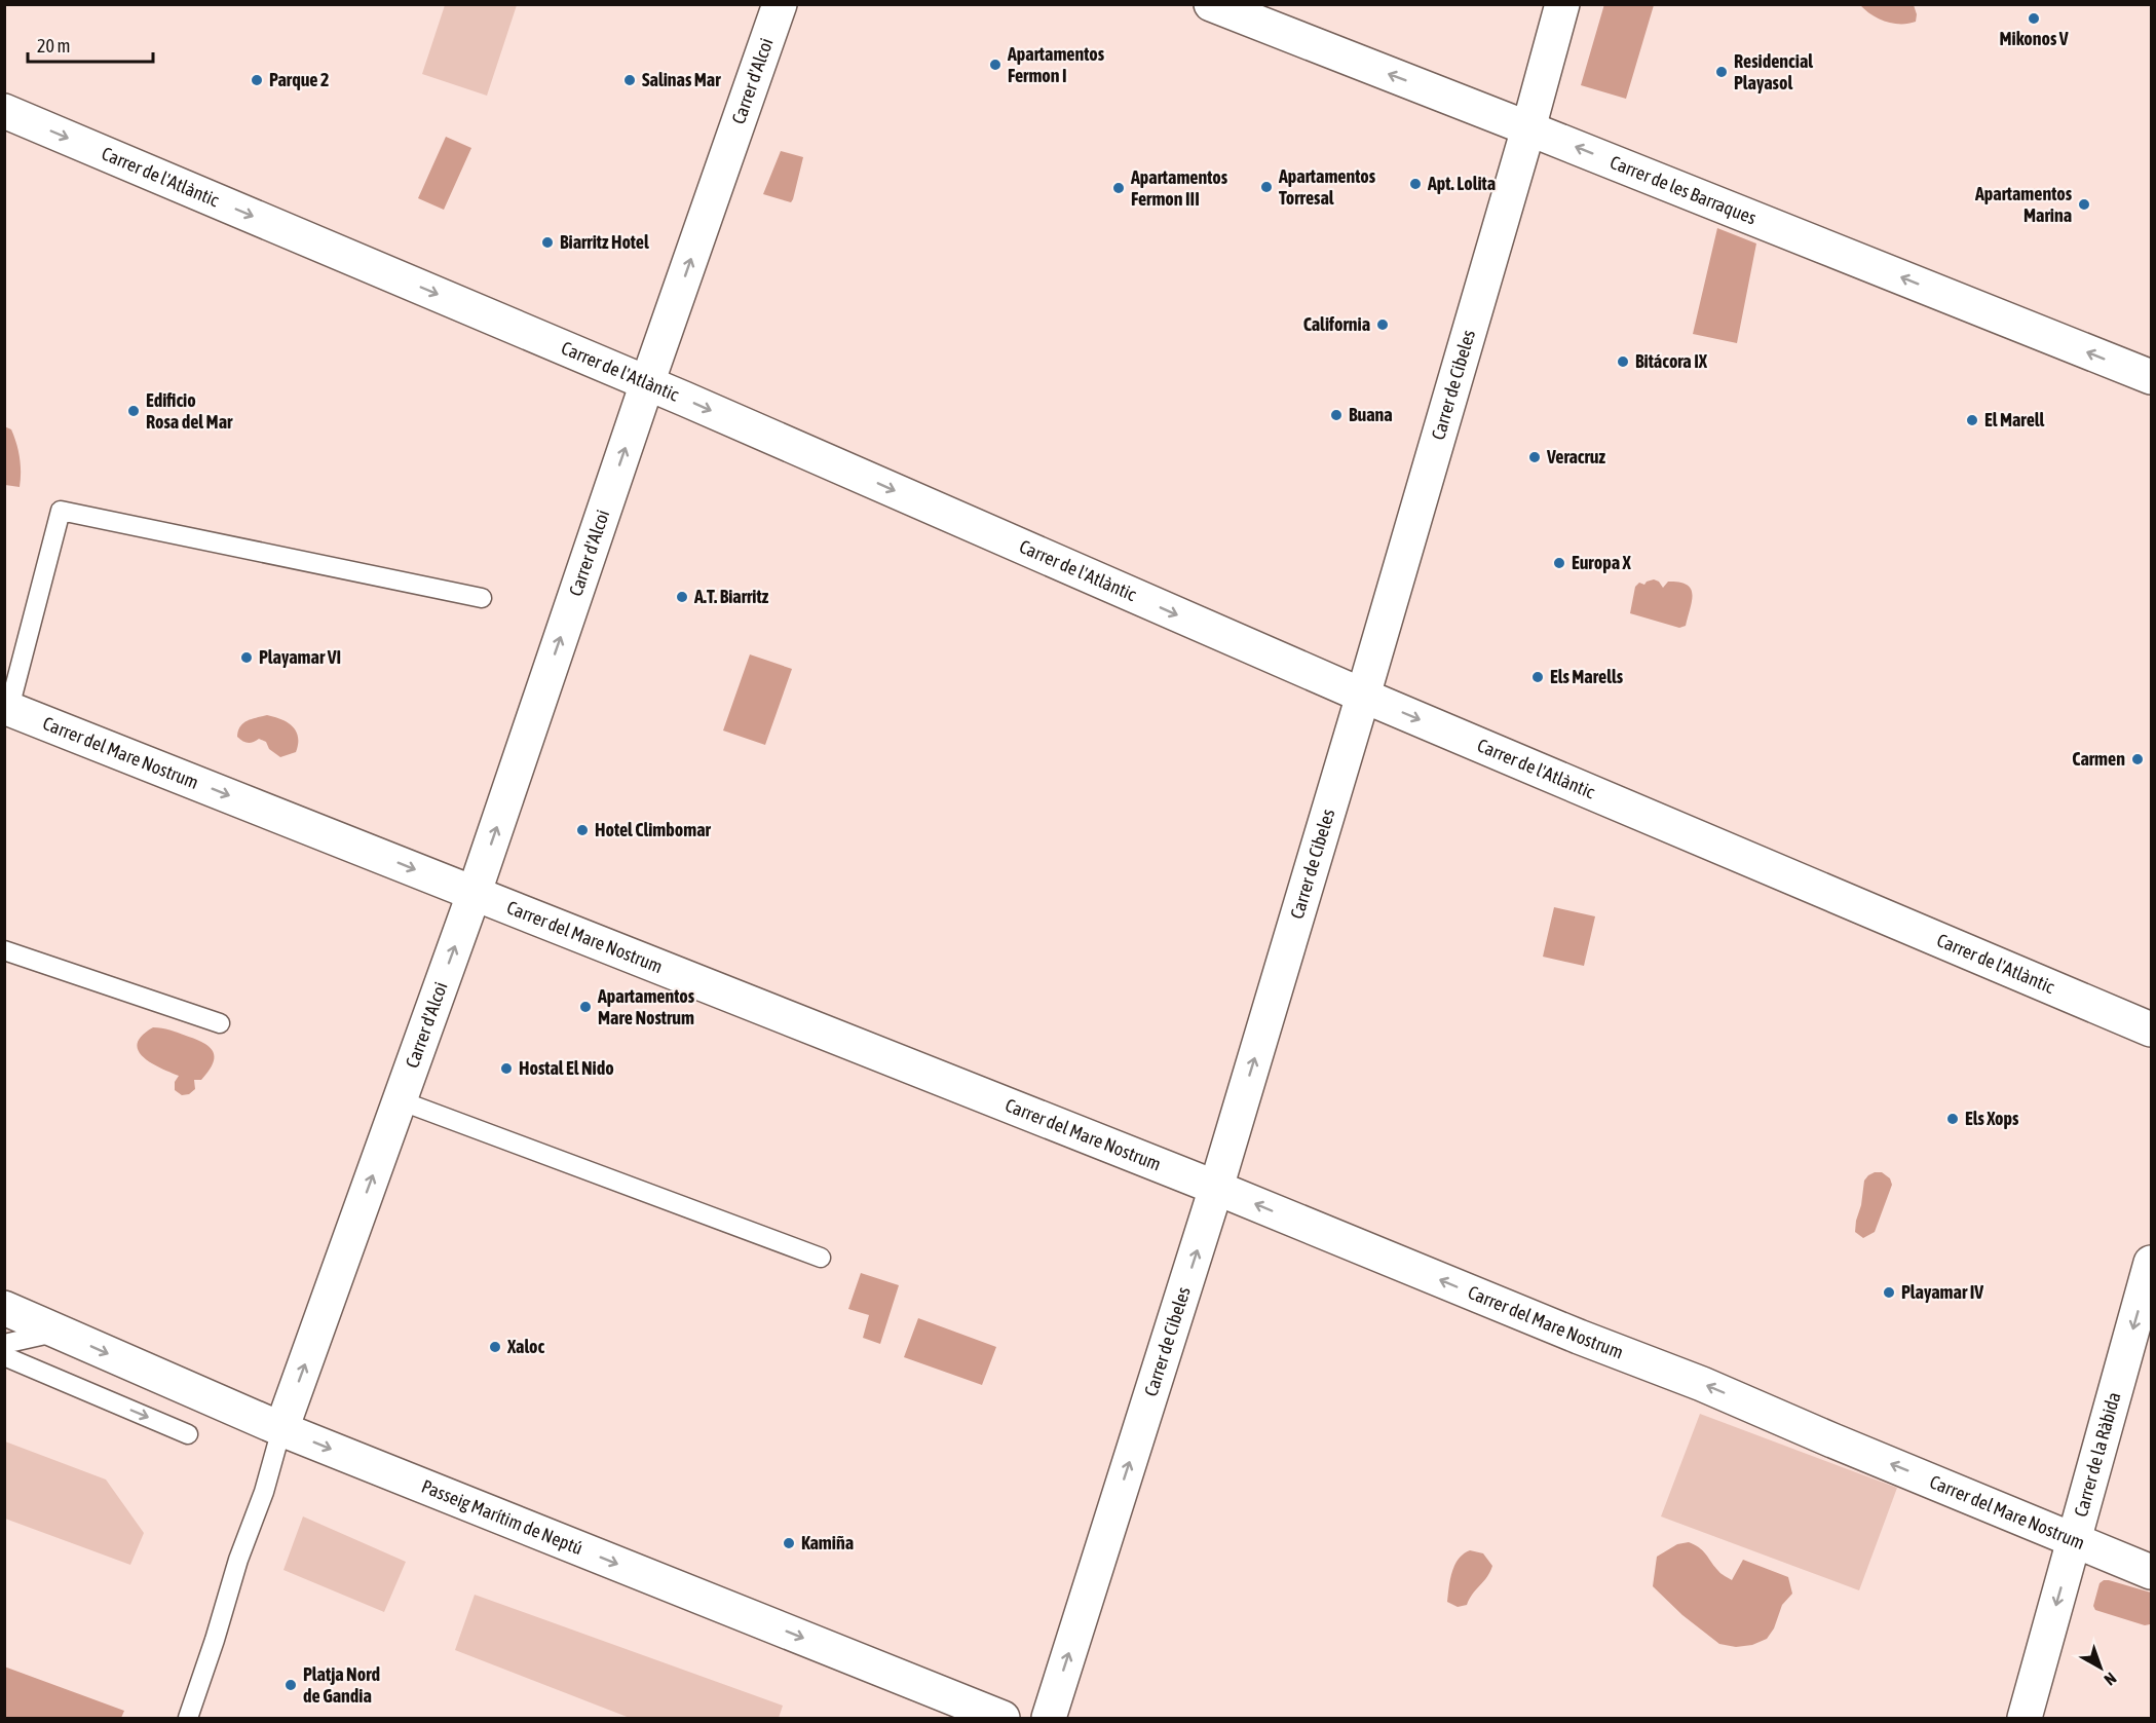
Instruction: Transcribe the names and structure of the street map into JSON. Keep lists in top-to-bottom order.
{
  "streets": {
    "street": [
      "Carrer d'Alcoi",
      "Carrer de l'Atlàntic",
      "Carrer de les Barraques",
      "Carrer de Cibeles",
      "Carrer del Mare Nostrum",
      "Carrer de la Ràbida",
      "Passeig Marítim de Neptú"
    ]
  },
  "crossings": [
    ["Carrer d'Alcoi", "Carrer de l'Atlàntic"],
    ["Carrer d'Alcoi", "Carrer del Mare Nostrum"],
    ["Carrer d'Alcoi", "Passeig Marítim de Neptú"],
    ["Carrer de l'Atlàntic", "Carrer de Cibeles"],
    ["Carrer de les Barraques", "Carrer de Cibeles"],
    ["Carrer de Cibeles", "Carrer del Mare Nostrum"],
    ["Carrer del Mare Nostrum", "Carrer de la Ràbida"]
  ],
  "one_way": [
    "Carrer d'Alcoi",
    "Carrer de l'Atlàntic",
    "Carrer de les Barraques",
    "Carrer de Cibeles",
    "Carrer de la Ràbida",
    "Passeig Marítim de Neptú"
  ],
  "places": [
    "Mikonos V",
    "Apartamentos Fermon I",
    "Residencial Playasol",
    "Parque 2",
    "Salinas Mar",
    "Apt. Lolita",
    "Apartamentos Torresal",
    "Apartamentos Fermon III",
    "Apartamentos Marina",
    "Biarritz Hotel",
    "California",
    "Bitácora IX",
    "Edificio Rosa del Mar",
    "Buana",
    "El Marell",
    "Veracruz",
    "Europa X",
    "A.T. Biarritz",
    "Playamar VI",
    "Els Marells",
    "Carmen",
    "Hotel Climbomar",
    "Apartamentos Mare Nostrum",
    "Hostal El Nido",
    "Els Xops",
    "Playamar IV",
    "Xaloc",
    "Kamiña",
    "Platja Nord de Gandia"
  ],
  "scale_bar": "20 m",
  "north": "bottom right"
}
